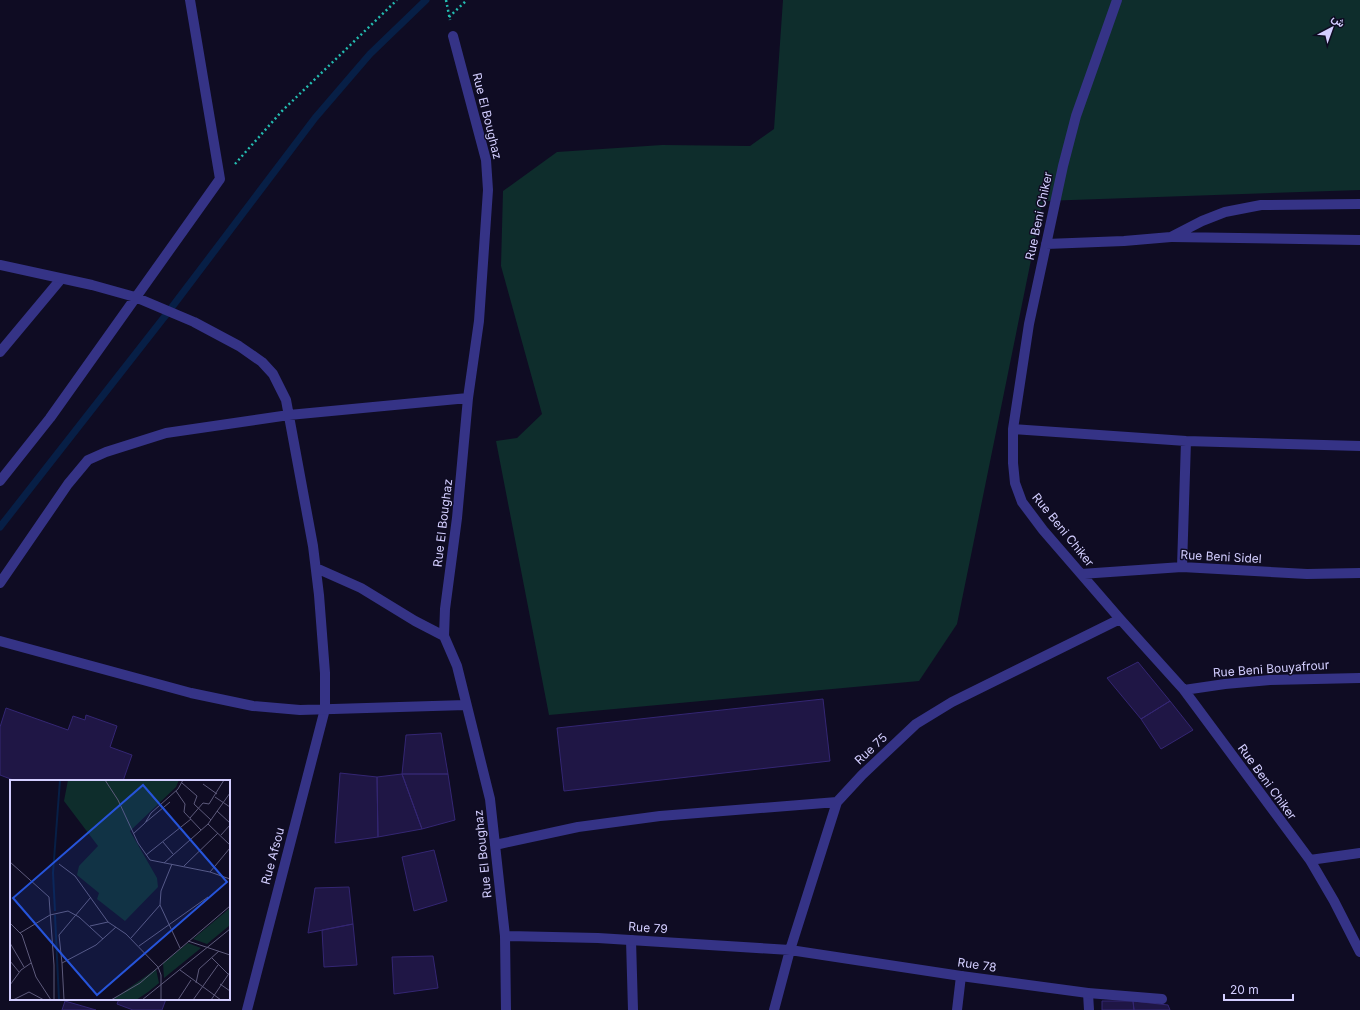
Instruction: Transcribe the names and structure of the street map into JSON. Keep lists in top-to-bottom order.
{
  "streets": {
    "street": [
      "Rue El Boughaz",
      "Rue Beni Chiker",
      "Rue Beni Sidel",
      "Rue Beni Bouyafrour",
      "Rue 75",
      "Rue Afsou",
      "Rue 79",
      "Rue 78"
    ]
  },
  "crossings": [
    ["Rue El Boughaz", "Rue 79"],
    ["Rue Beni Chiker", "Rue Beni Sidel"],
    ["Rue Beni Chiker", "Rue Beni Bouyafrour"],
    ["Rue Beni Chiker", "Rue 75"],
    ["Rue 75", "Rue 79"],
    ["Rue 75", "Rue 78"],
    ["Rue 79", "Rue 78"]
  ],
  "scale_bar": "20 m",
  "north": "top right"
}
